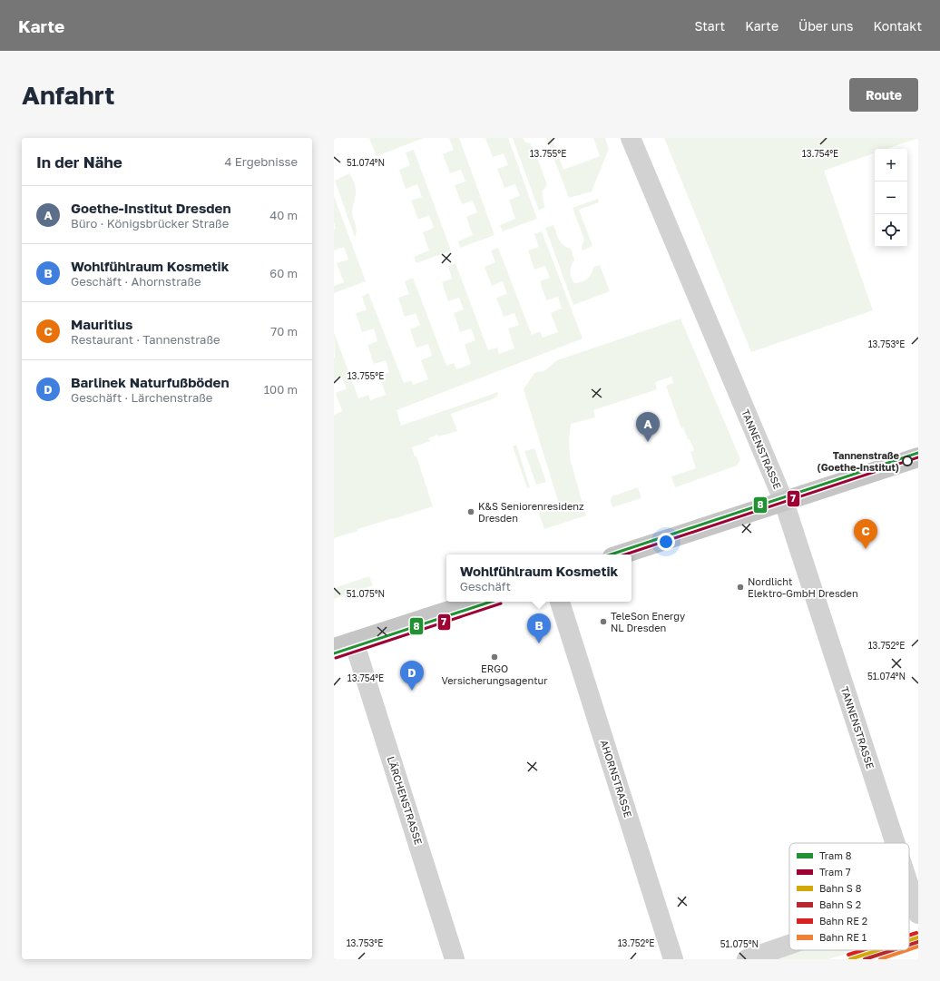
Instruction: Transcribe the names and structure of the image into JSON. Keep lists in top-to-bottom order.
{
  "streets": {
    "street": ["TANNENSTRASSE", "AHORNSTRASSE", "LÄRCHENSTRASSE"]
  },
  "places": [
    "Tannenstraße (Goethe-Institut)",
    "K&S Seniorenresidenz Dresden",
    "Nordlicht Elektro-GmbH Dresden",
    "TeleSon Energy NL Dresden",
    "ERGO Versicherungsagentur"
  ],
  "lines": ["tram line 8", "tram line 7"],
  "legend": [
    "Tram 8",
    "Tram 7",
    "Bahn S 8",
    "Bahn S 2",
    "Bahn RE 2",
    "Bahn RE 1"
  ],
  "page": {
    "header": "Karte",
    "nav": [
      "Start",
      "Karte",
      "Über uns",
      "Kontakt"
    ],
    "buttons": "Route",
    "title": "Anfahrt",
    "heading": ["In der Nähe", "4 Ergebnisse"],
    "map_buttons": ["+", "−"],
    "list": [
      {
        "mark": "A",
        "name": "Goethe-Institut Dresden",
        "note": "Büro · Königsbrücker Straße",
        "value": "40 m"
      },
      {
        "mark": "B",
        "name": "Wohlfühlraum Kosmetik",
        "note": "Geschäft · Ahornstraße",
        "value": "60 m"
      },
      {
        "mark": "C",
        "name": "Mauritius",
        "note": "Restaurant · Tannenstraße",
        "value": "70 m"
      },
      {
        "mark": "D",
        "name": "Barlinek Naturfußböden",
        "note": "Geschäft · Lärchenstraße",
        "value": "100 m"
      }
    ],
    "pins": [
      "A",
      "C",
      "B",
      "D"
    ],
    "popup": ["Wohlfühlraum Kosmetik", "Geschäft"]
  },
  "coordinates": [
    "13.755°E",
    "13.754°E",
    "51.074°N",
    "13.753°E",
    "51.075°N",
    "13.752°E"
  ]
}
